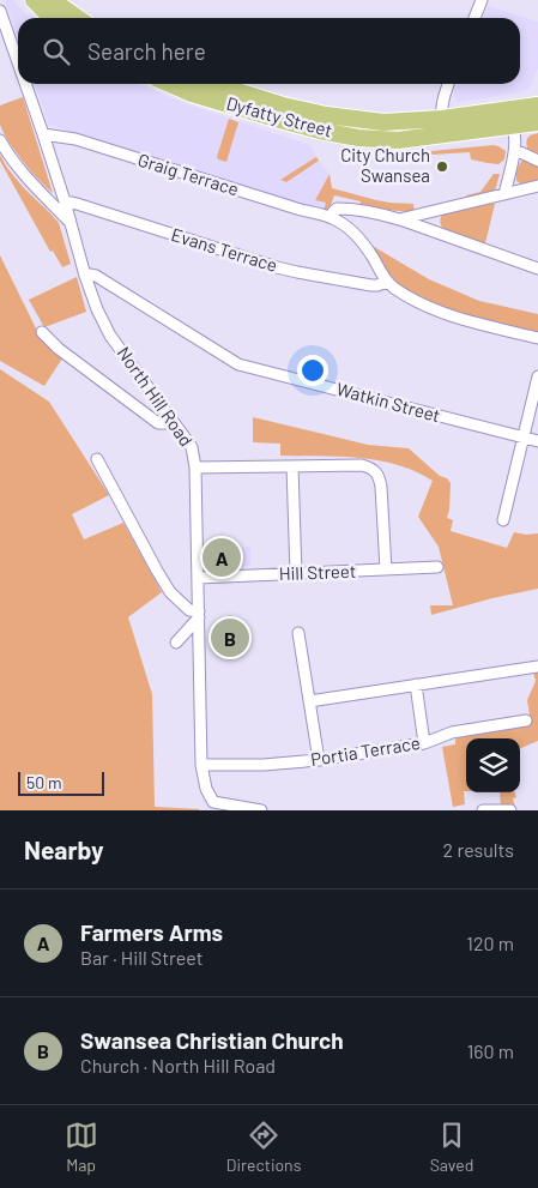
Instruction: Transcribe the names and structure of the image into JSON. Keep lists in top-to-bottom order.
{
  "streets": {
    "main road": ["Dyfatty Street"],
    "street": [
      "Graig Terrace",
      "Evans Terrace",
      "North Hill Road",
      "Watkin Street",
      "Hill Street",
      "Portia Terrace"
    ]
  },
  "crossings": [
    ["Graig Terrace", "North Hill Road"],
    ["Evans Terrace", "North Hill Road"],
    ["North Hill Road", "Watkin Street"],
    ["North Hill Road", "Hill Street"],
    ["North Hill Road", "Portia Terrace"]
  ],
  "places": ["City Church Swansea"],
  "scale_bar": "50 m",
  "page": {
    "search": "Search here",
    "pins": ["A", "B"],
    "scale": "50 m",
    "heading": ["Nearby", "2 results"],
    "list": [
      {
        "mark": "A",
        "name": "Farmers Arms",
        "note": "Bar · Hill Street",
        "value": "120 m"
      },
      {
        "mark": "B",
        "name": "Swansea Christian Church",
        "note": "Church · North Hill Road",
        "value": "160 m"
      }
    ],
    "nav": ["Map", "Directions", "Saved"]
  }
}
